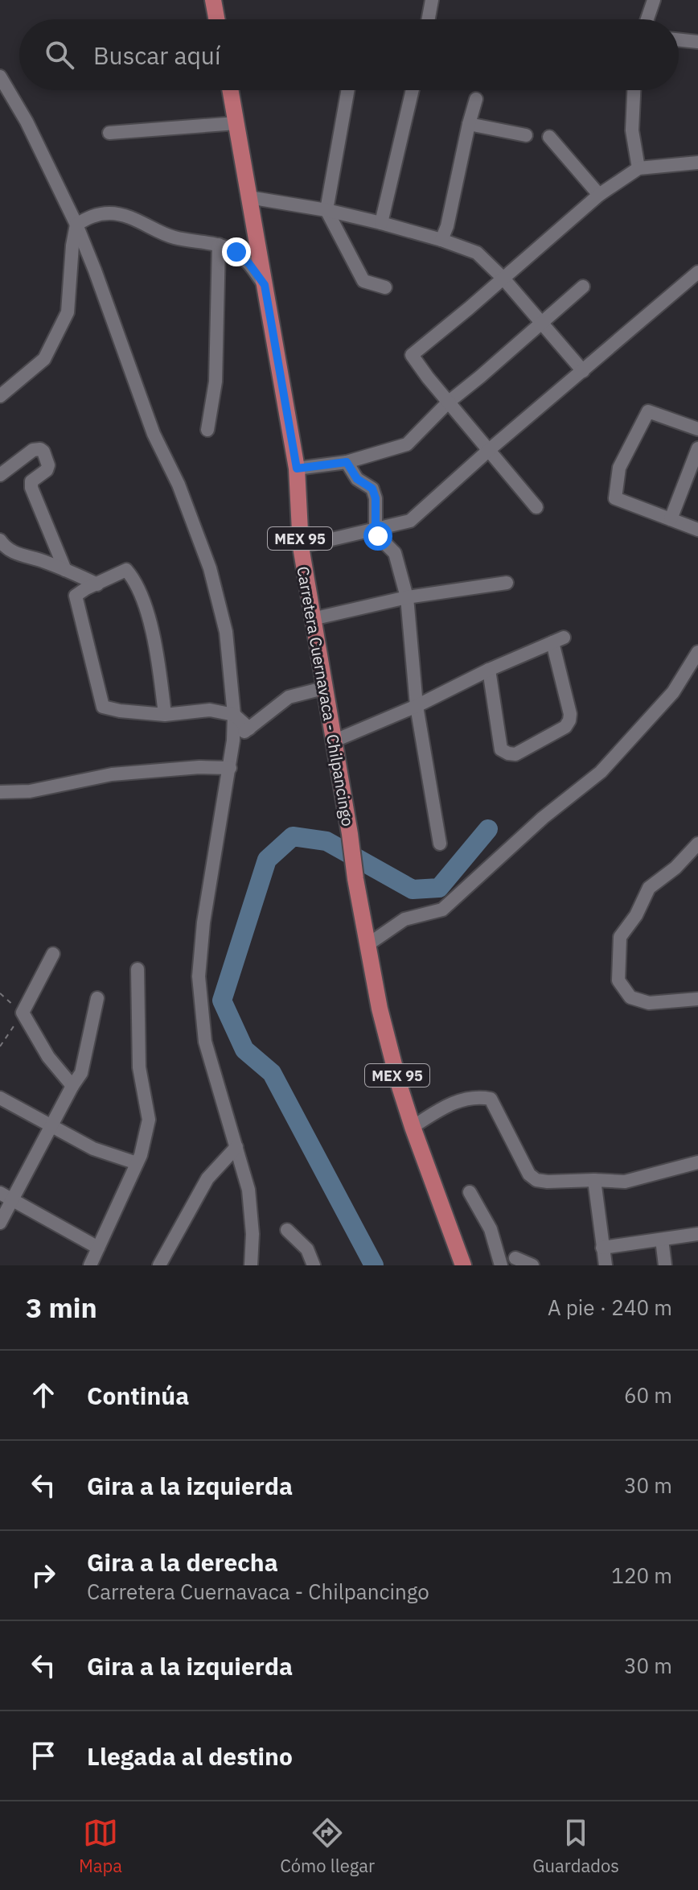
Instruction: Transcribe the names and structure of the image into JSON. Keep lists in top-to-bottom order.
{
  "streets": {
    "main road": ["MEX 95", "Carretera Cuernavaca - Chilpancingo"]
  },
  "page": {
    "search": "Buscar aquí",
    "heading": ["3 min", "A pie · 240 m"],
    "list": [
      ["Continúa", "60 m"],
      ["Gira a la izquierda", "30 m"],
      ["Gira a la derecha", "Carretera Cuernavaca - Chilpancingo", "120 m"],
      ["Gira a la izquierda", "30 m"],
      "Llegada al destino"
    ],
    "nav": ["Mapa", "Cómo llegar", "Guardados"]
  }
}
